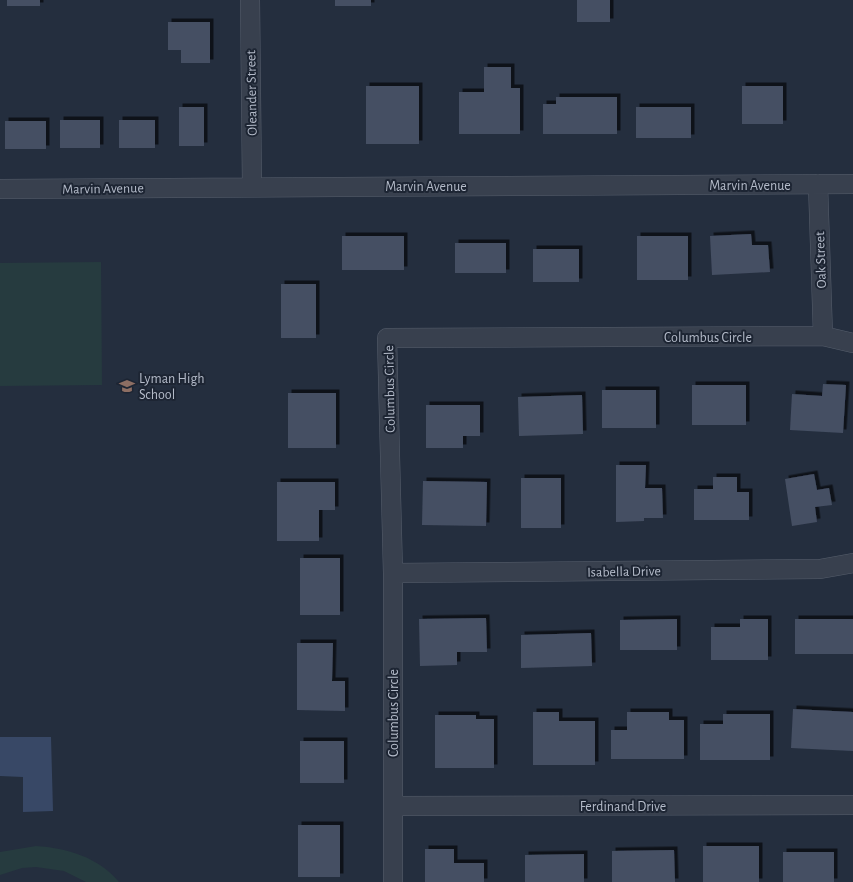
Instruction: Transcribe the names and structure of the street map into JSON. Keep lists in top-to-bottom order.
{
  "streets": {
    "street": [
      "Oleander Street",
      "Marvin Avenue",
      "Oak Street",
      "Columbus Circle",
      "Isabella Drive",
      "Ferdinand Drive"
    ]
  },
  "crossings": [
    ["Oleander Street", "Marvin Avenue"],
    ["Marvin Avenue", "Oak Street"],
    ["Oak Street", "Columbus Circle"],
    ["Columbus Circle", "Isabella Drive"],
    ["Columbus Circle", "Ferdinand Drive"]
  ],
  "places": {
    "school or university": ["Lyman High School"]
  }
}
